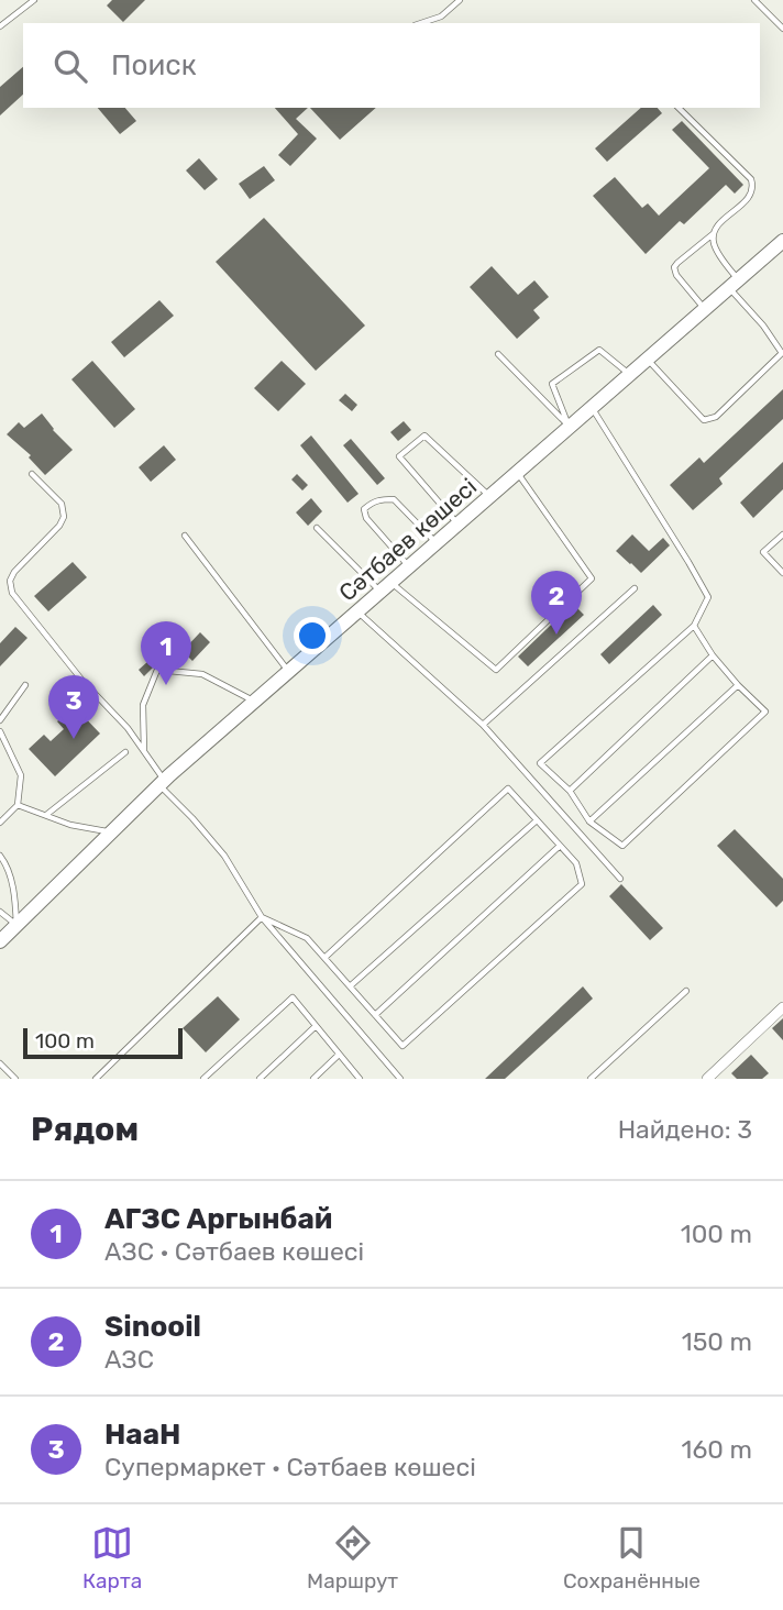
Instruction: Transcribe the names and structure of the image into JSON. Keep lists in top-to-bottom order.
{
  "streets": {
    "main road": ["Сәтбаев көшесі"]
  },
  "scale_bar": "100 m",
  "page": {
    "search": "Поиск",
    "pins": ["2", "1", "3"],
    "scale": "100 m",
    "heading": ["Рядом", "Найдено: 3"],
    "list": [
      {
        "mark": "1",
        "name": "АГЗС Аргынбай",
        "note": "АЗС · Сәтбаев көшесі",
        "value": "100 m"
      },
      {
        "mark": "2",
        "name": "Sinooil",
        "note": "АЗС",
        "value": "150 m"
      },
      {
        "mark": "3",
        "name": "НааН",
        "note": "Супермаркет · Сәтбаев көшесі",
        "value": "160 m"
      }
    ],
    "nav": ["Карта", "Маршрут", "Сохранённые"]
  }
}
